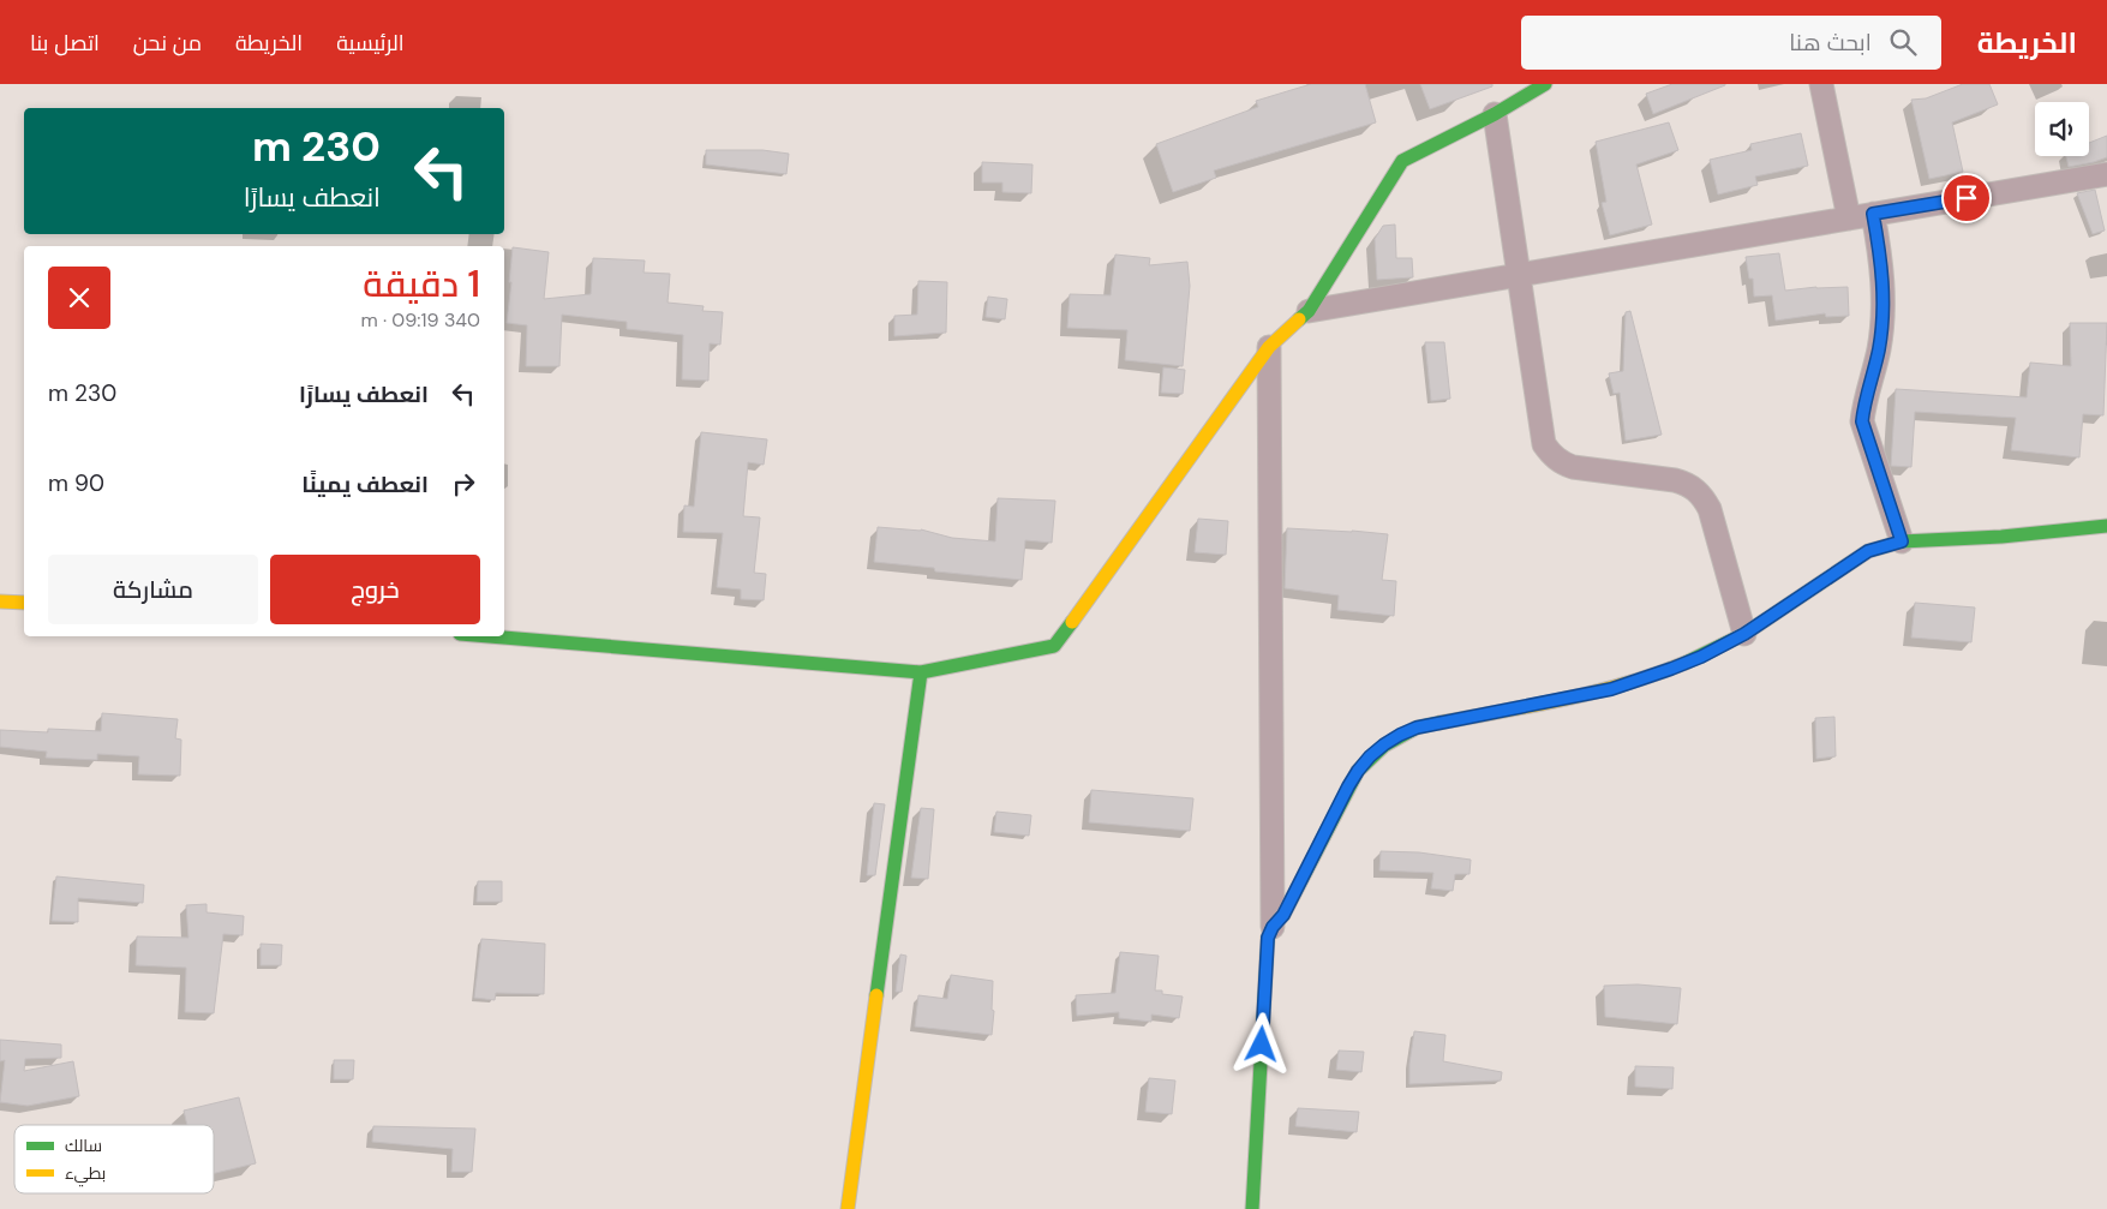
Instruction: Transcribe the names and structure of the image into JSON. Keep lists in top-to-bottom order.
{
  "legend": ["سالك", "بطيء"],
  "page": {
    "header": "الخريطة",
    "search": "ابحث هنا",
    "nav": [
      "الرئيسية",
      "الخريطة",
      "من نحن",
      "اتصل بنا"
    ],
    "turn": ["230 m", "انعطف يسارًا"],
    "heading": ["1 دقيقة", "340 m · 09:19"],
    "list": [
      {
        "name": "انعطف يسارًا",
        "value": "230 m"
      },
      {
        "name": "انعطف يمينًا",
        "value": "90 m"
      }
    ],
    "buttons": ["خروج", "مشاركة"]
  }
}
